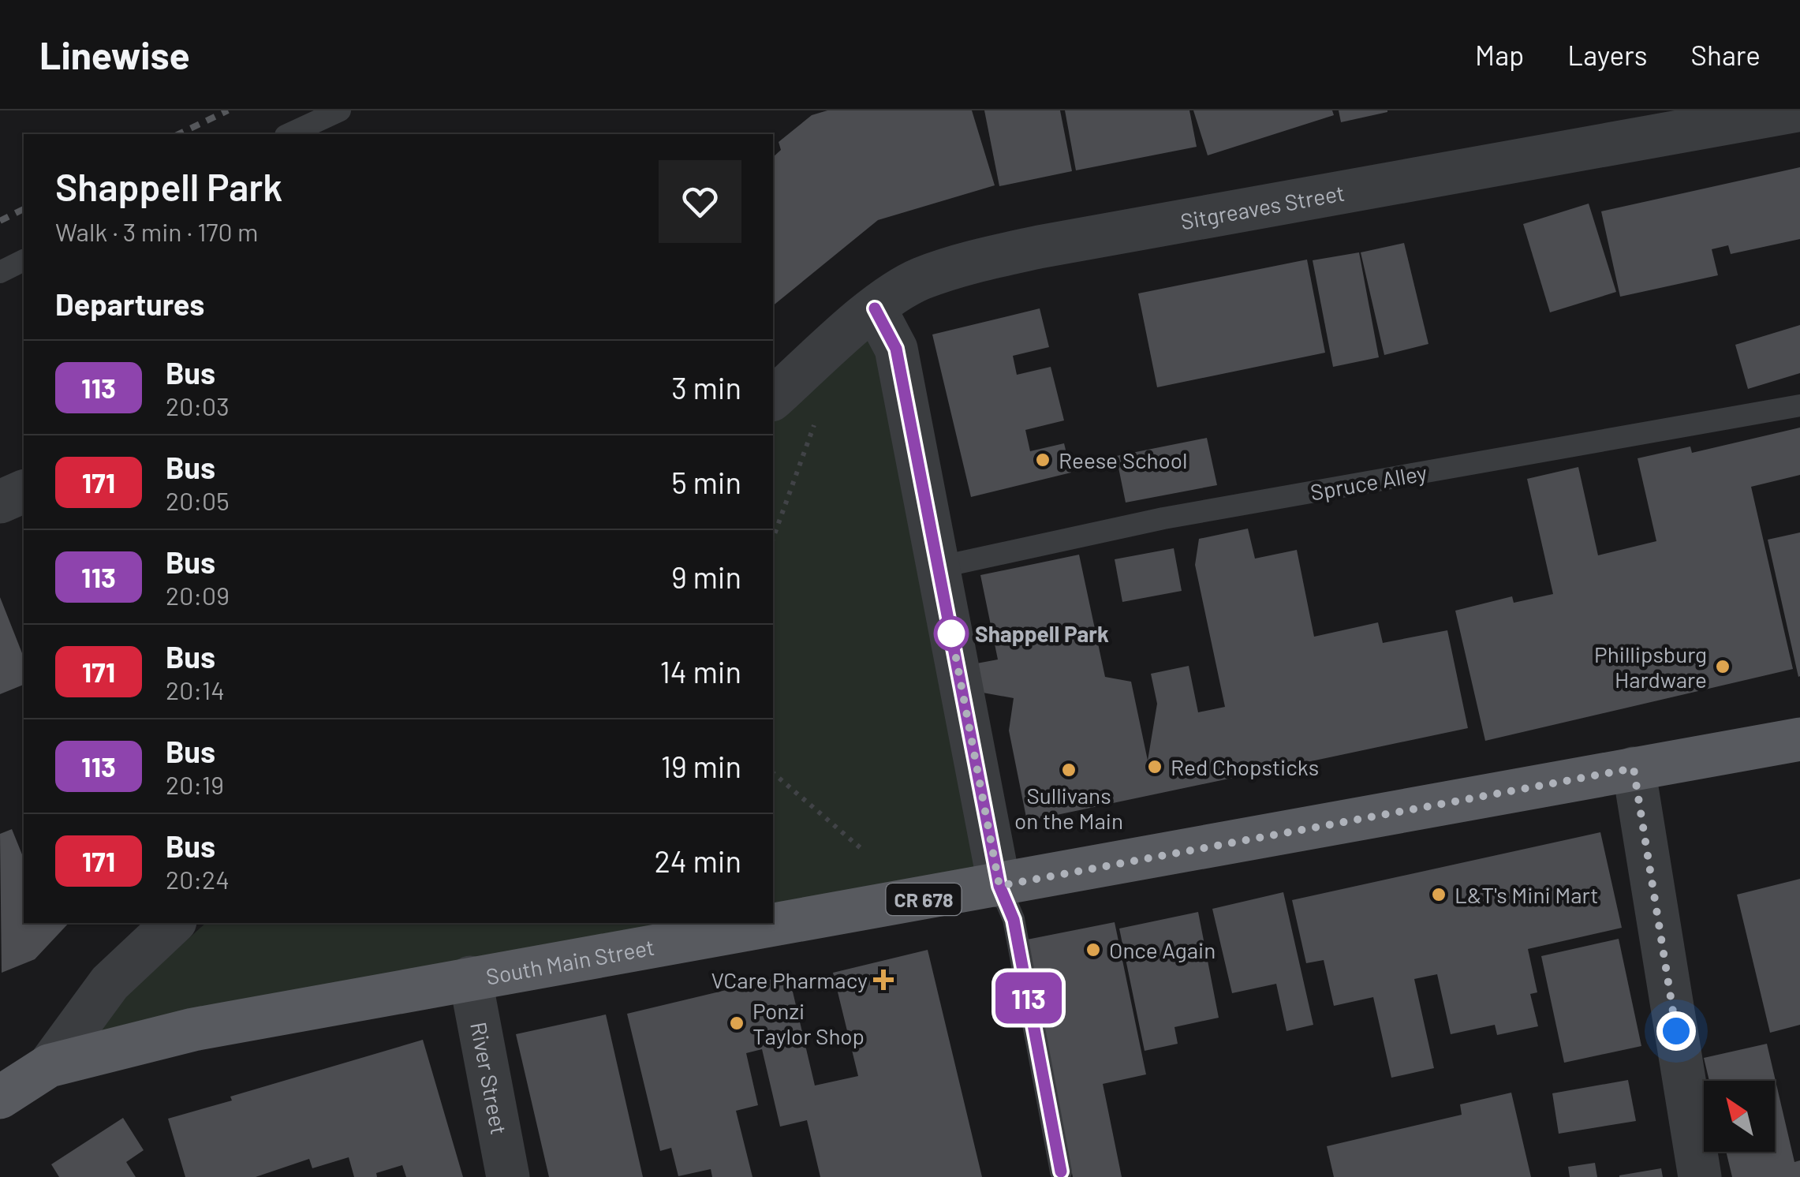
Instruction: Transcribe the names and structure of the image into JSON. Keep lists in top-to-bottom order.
{
  "streets": {
    "main road": ["CR 678", "South Main Street"],
    "street": ["Sitgreaves Street", "River Street"],
    "lane": ["Spruce Alley"]
  },
  "crossings": [
    ["South Main Street", "River Street"]
  ],
  "places": {
    "other": [
      "Reese School",
      "Shappell Park",
      "Phillipsburg Hardware",
      "Red Chopsticks",
      "Sullivans on the Main",
      "L&T's Mini Mart",
      "Once Again",
      "Ponzi Taylor Shop"
    ],
    "health": ["VCare Pharmacy"]
  },
  "lines": ["bus line 113"],
  "north": "top left",
  "page": {
    "header": "Linewise",
    "nav": ["Map", "Layers", "Share"],
    "on_map": "113",
    "heading": [
      ["Shappell Park", "Walk · 3 min · 170 m"],
      "Departures"
    ],
    "list": [
      {
        "mark": "113",
        "name": "Bus",
        "note": "20:03",
        "value": "3 min"
      },
      {
        "mark": "171",
        "name": "Bus",
        "note": "20:05",
        "value": "5 min"
      },
      {
        "mark": "113",
        "name": "Bus",
        "note": "20:09",
        "value": "9 min"
      },
      {
        "mark": "171",
        "name": "Bus",
        "note": "20:14",
        "value": "14 min"
      },
      {
        "mark": "113",
        "name": "Bus",
        "note": "20:19",
        "value": "19 min"
      },
      {
        "mark": "171",
        "name": "Bus",
        "note": "20:24",
        "value": "24 min"
      }
    ]
  }
}
